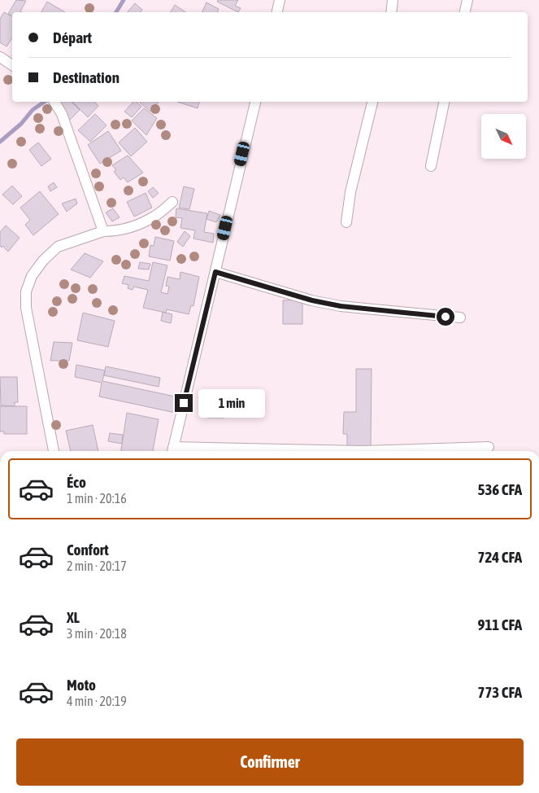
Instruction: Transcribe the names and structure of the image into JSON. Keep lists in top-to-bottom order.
{
  "north": "bottom right",
  "page": {
    "banner": ["Départ", "Destination"],
    "bubble": "1 min",
    "list": [
      {
        "name": "Éco",
        "note": "1 min · 20:16",
        "value": "536 CFA"
      },
      {
        "name": "Confort",
        "note": "2 min · 20:17",
        "value": "724 CFA"
      },
      {
        "name": "XL",
        "note": "3 min · 20:18",
        "value": "911 CFA"
      },
      {
        "name": "Moto",
        "note": "4 min · 20:19",
        "value": "773 CFA"
      }
    ],
    "buttons": "Confirmer"
  }
}
